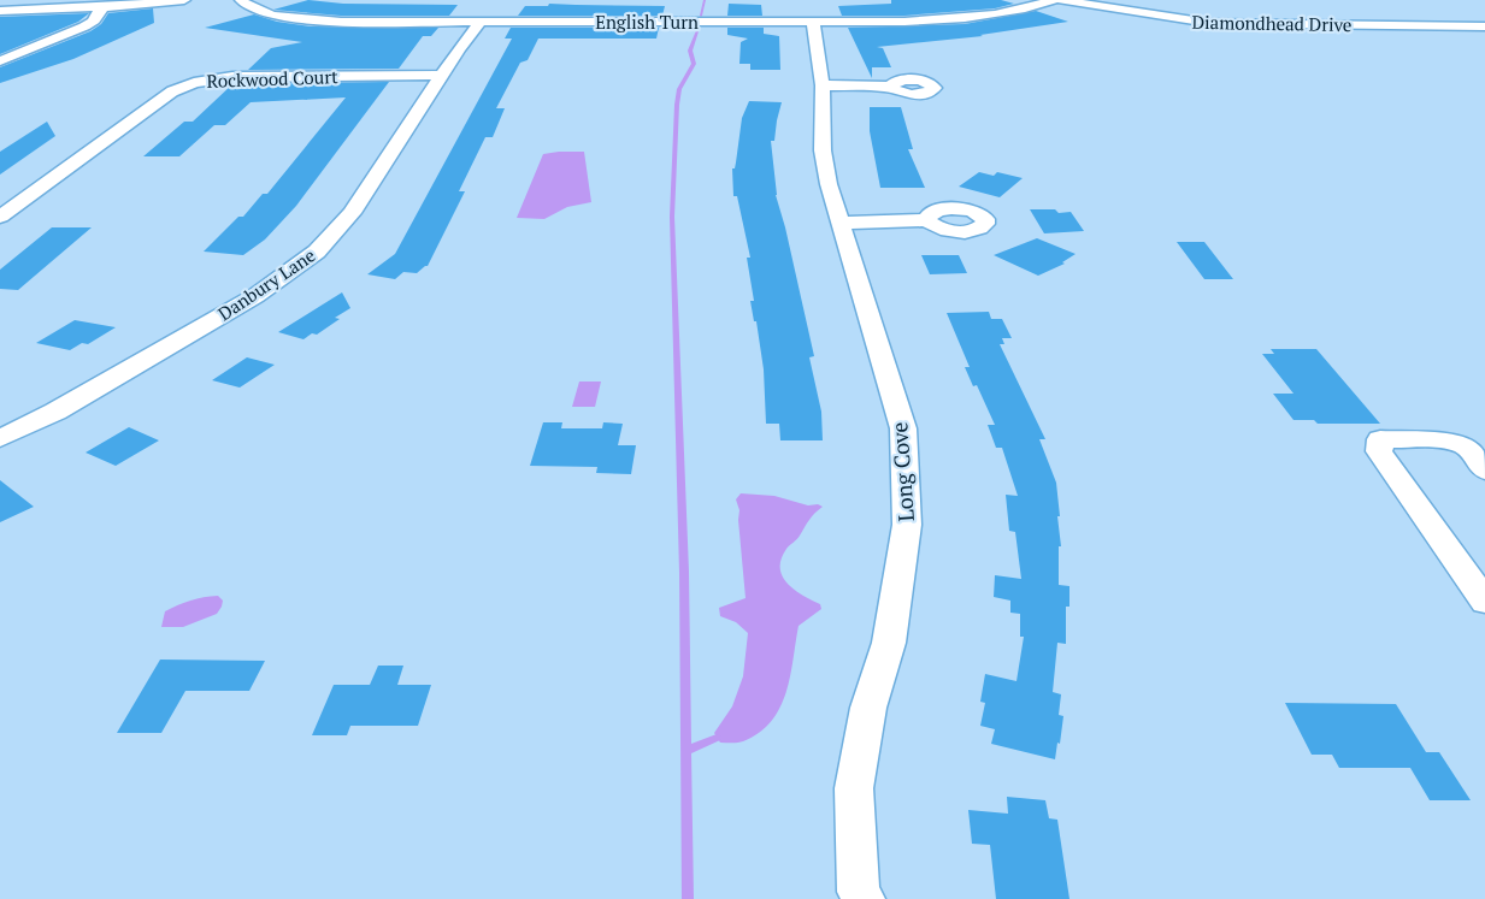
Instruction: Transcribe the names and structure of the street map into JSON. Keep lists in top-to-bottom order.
{
  "streets": {
    "street": [
      "English Turn",
      "Diamondhead Drive",
      "Rockwood Court",
      "Danbury Lane",
      "Long Cove"
    ]
  },
  "crossings": [
    ["English Turn", "Danbury Lane"],
    ["English Turn", "Long Cove"],
    ["Rockwood Court", "Danbury Lane"]
  ]
}
